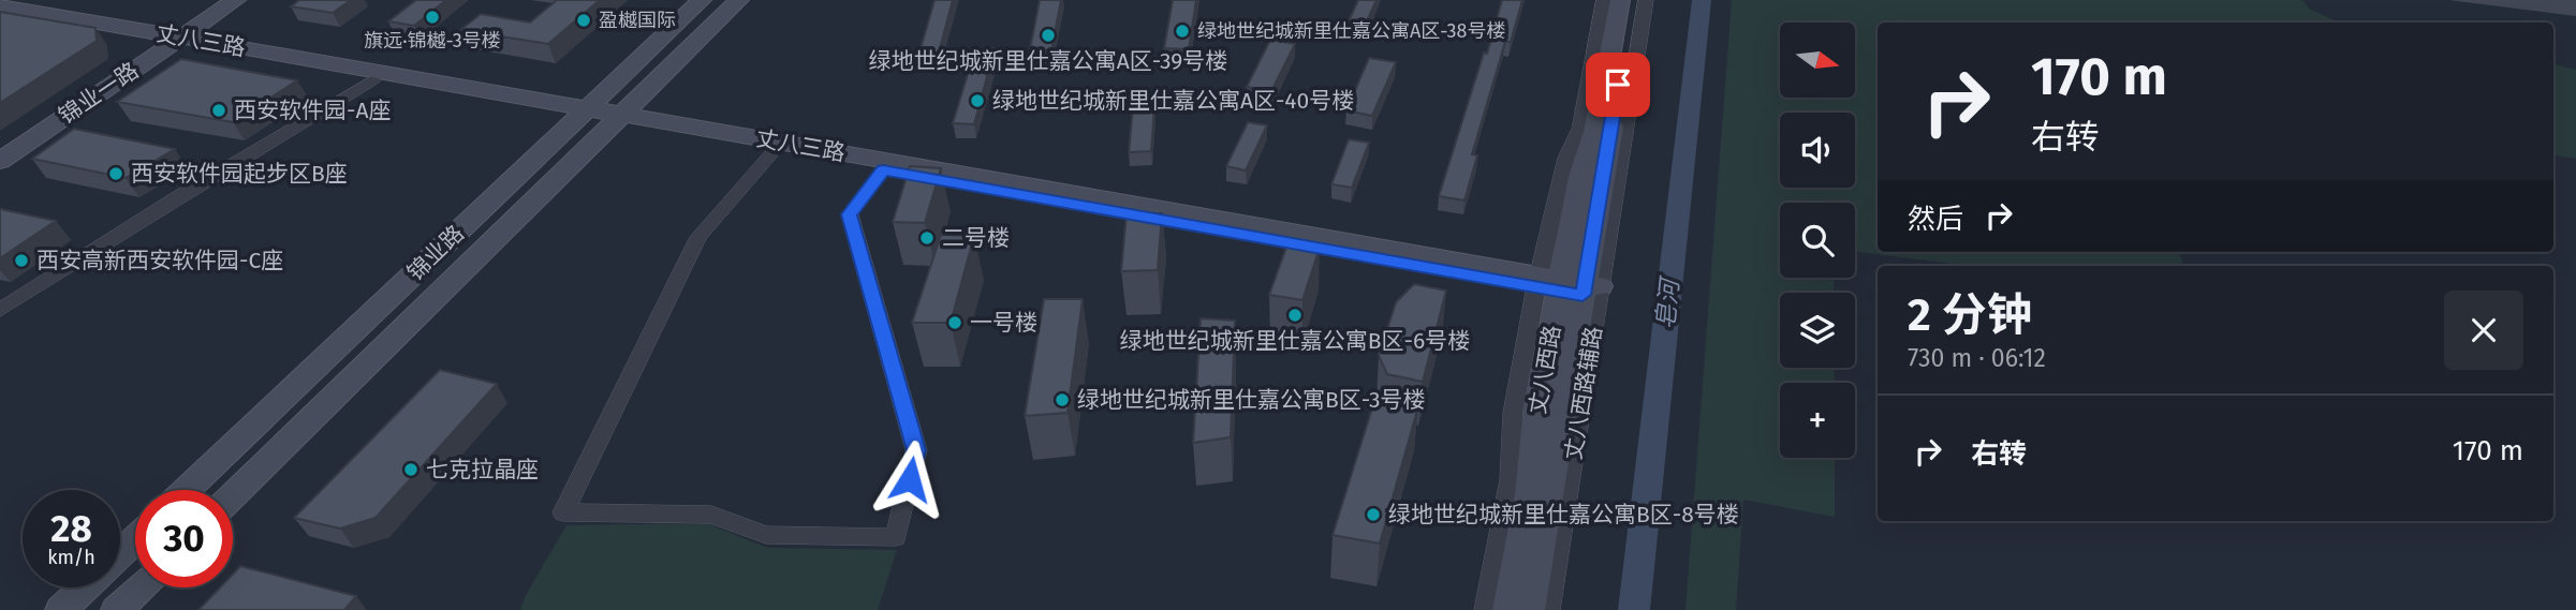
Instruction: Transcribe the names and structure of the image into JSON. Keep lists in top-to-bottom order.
{
  "streets": {
    "street": [
      "丈八三路",
      "锦业一路",
      "锦业路",
      "丈八西路",
      "丈八西路辅路"
    ]
  },
  "crossings": [
    ["丈八三路", "锦业一路"],
    ["丈八三路", "锦业路"],
    ["丈八三路", "丈八西路"],
    ["丈八三路", "丈八西路辅路"],
    ["丈八西路", "丈八西路辅路"]
  ],
  "water": ["皂河"],
  "places": [
    "旗远·锦樾-3号楼",
    "盈樾国际",
    "绿地世纪城新里仕嘉公寓A区-38号楼",
    "绿地世纪城新里仕嘉公寓A区-39号楼",
    "绿地世纪城新里仕嘉公寓A区-40号楼",
    "西安软件园-A座",
    "西安软件园起步区B座",
    "二号楼",
    "西安高新西安软件园-C座",
    "绿地世纪城新里仕嘉公寓B区-6号楼",
    "一号楼",
    "绿地世纪城新里仕嘉公寓B区-3号楼",
    "七克拉晶座",
    "绿地世纪城新里仕嘉公寓B区-8号楼"
  ],
  "north": "right",
  "page": {
    "map_buttons": "+",
    "turn": ["170 m", "右转"],
    "then": "然后",
    "heading": ["2 分钟", "730 m · 06:12"],
    "list": [
      {
        "name": "右转",
        "value": "170 m"
      }
    ],
    "speed": "28 km/h",
    "limit": "30"
  }
}
